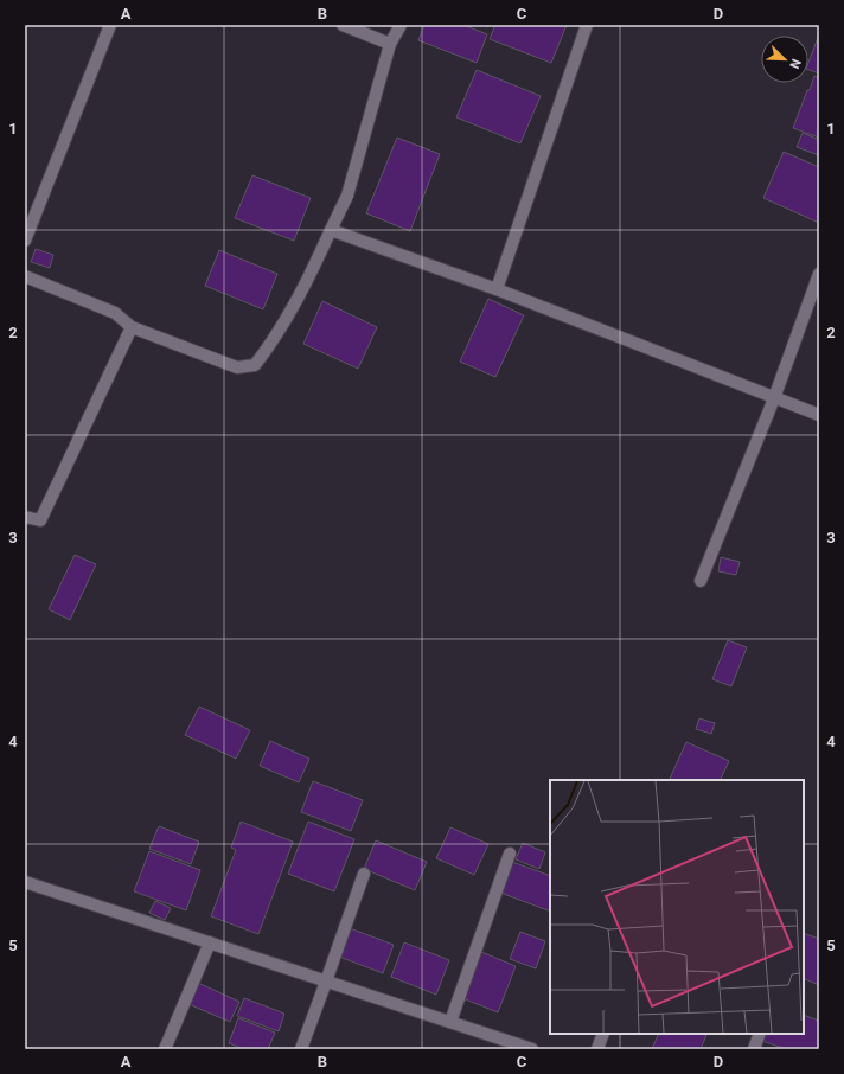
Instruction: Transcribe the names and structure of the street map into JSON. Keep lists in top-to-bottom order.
{
  "north": "bottom right",
  "grid": {
    "columns": [
      "A",
      "B",
      "C",
      "D"
    ],
    "rows": [
      "1",
      "2",
      "3",
      "4",
      "5"
    ]
  }
}
